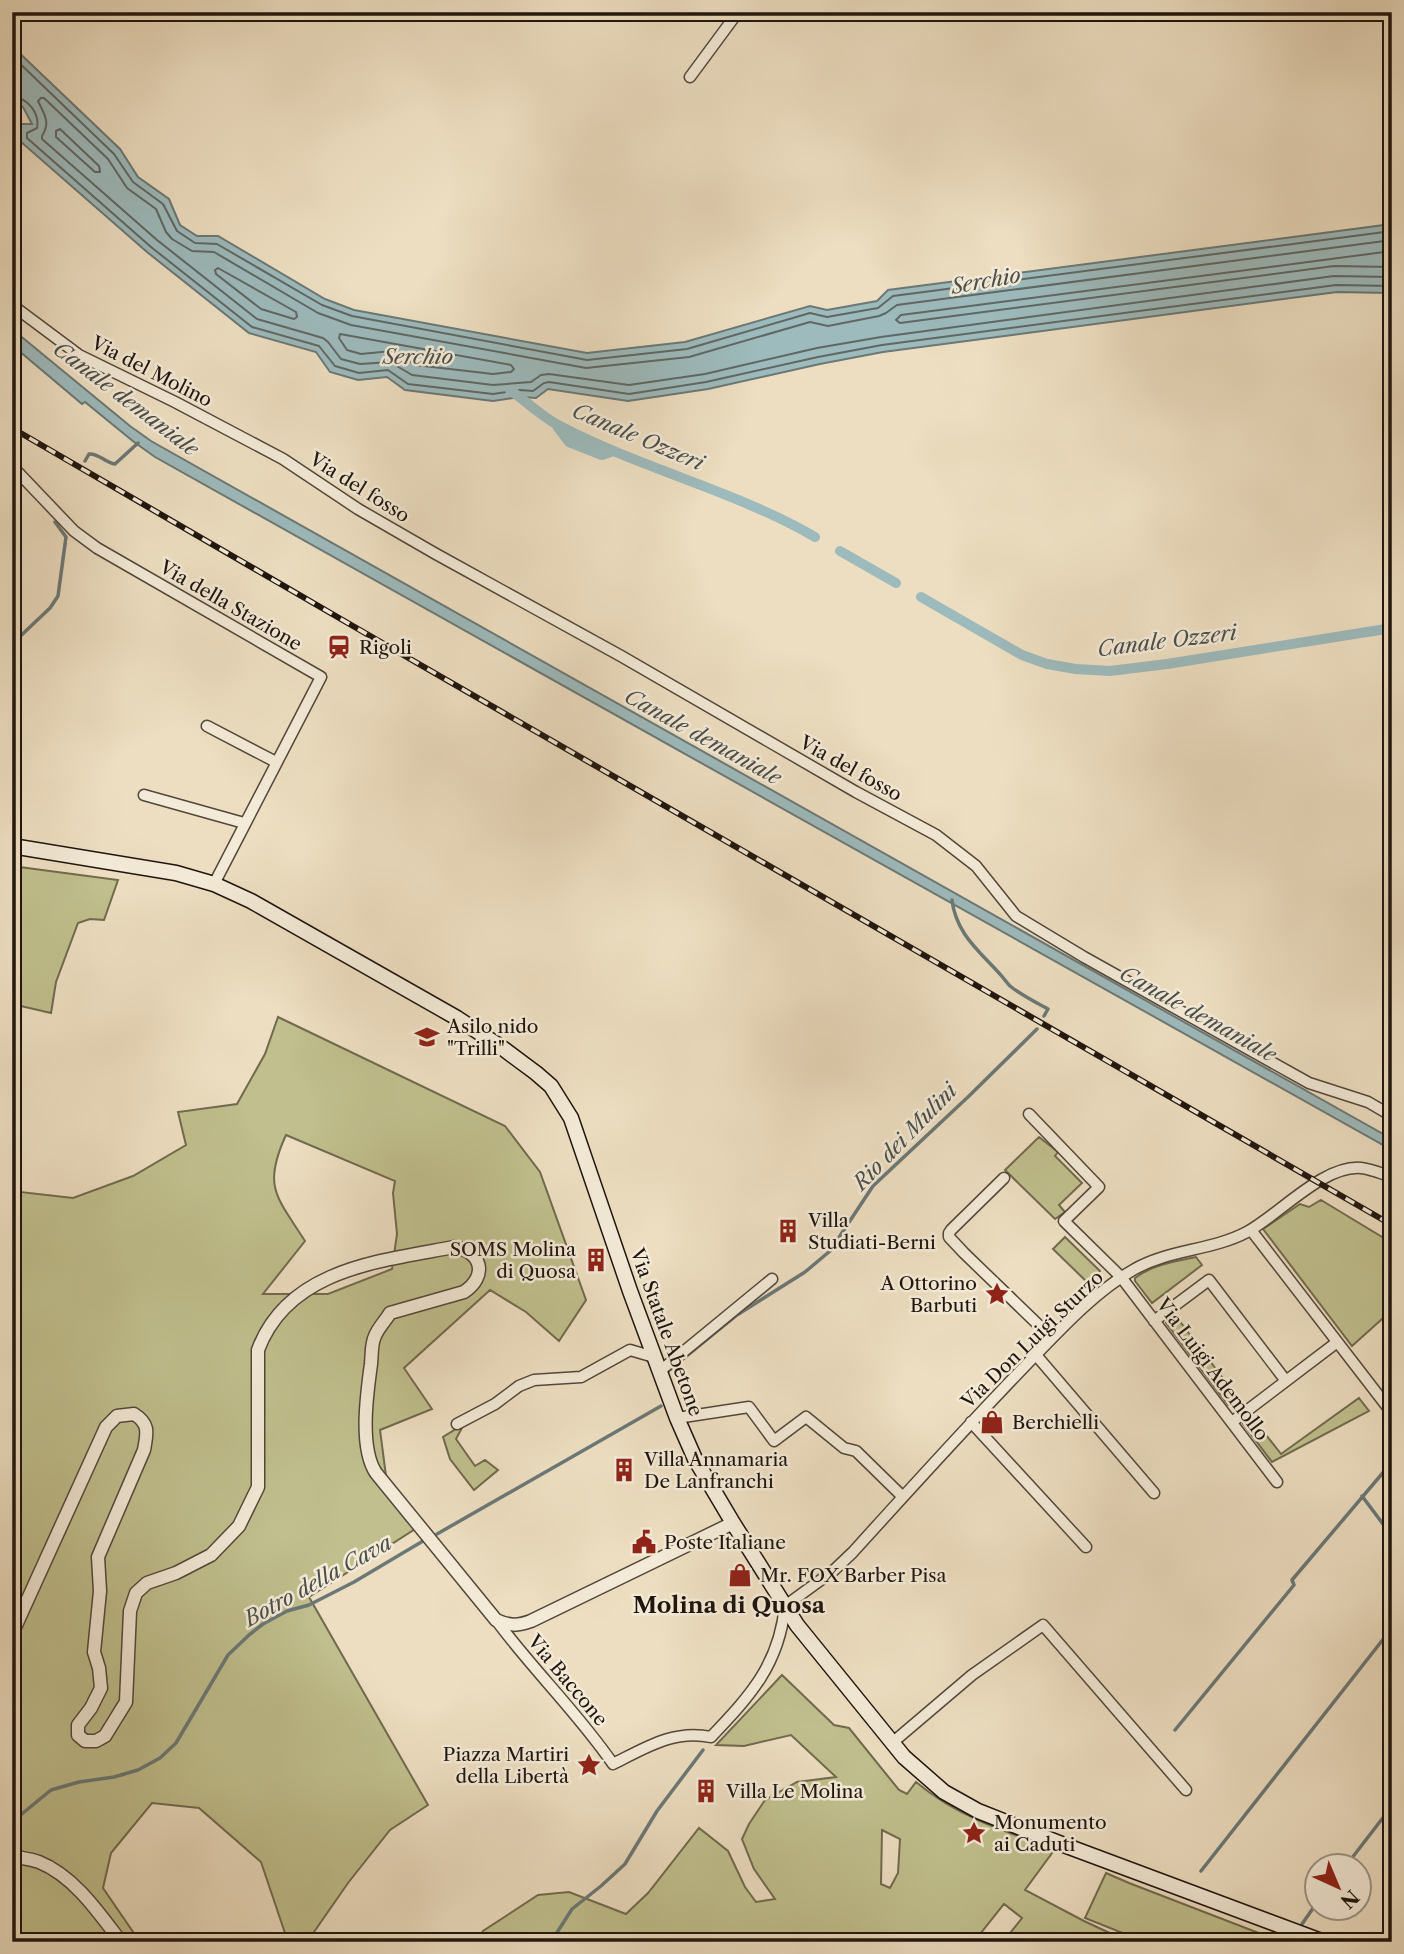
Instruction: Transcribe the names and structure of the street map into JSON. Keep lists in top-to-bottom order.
{
  "streets": {
    "main road": ["Via Statale Abetone"],
    "street": [
      "Via del Molino",
      "Via del fosso",
      "Via della Stazione",
      "Via Don Luigi Sturzo",
      "Via Luigi Ademollo",
      "Via Baccone"
    ]
  },
  "crossings": [
    ["Via del Molino", "Via del fosso"],
    ["Via della Stazione", "Via Statale Abetone"],
    ["Via Statale Abetone", "Via Don Luigi Sturzo"],
    ["Via Statale Abetone", "Via Baccone"],
    ["Via Don Luigi Sturzo", "Via Luigi Ademollo"],
    ["Via Don Luigi Sturzo", "Via Baccone"]
  ],
  "districts": ["Molina di Quosa"],
  "water": [
    "Serchio",
    "Canale demaniale",
    "Canale Ozzeri",
    "Rio dei Mulini",
    "Botro della Cava"
  ],
  "places": {
    "station": ["Rigoli"],
    "school or university": ["Asilo nido \"Trilli\""],
    "building": [
      "Villa Studiati-Berni",
      "SOMS Molina di Quosa",
      "Villa Annamaria De Lanfranchi",
      "Villa Le Molina"
    ],
    "place": ["A Ottorino Barbuti", "Piazza Martiri della Libertà", "Monumento ai Caduti"],
    "shop": ["Berchielli", "Mr. FOX Barber Pisa"],
    "public building": ["Poste Italiane"]
  },
  "north": "bottom right"
}
